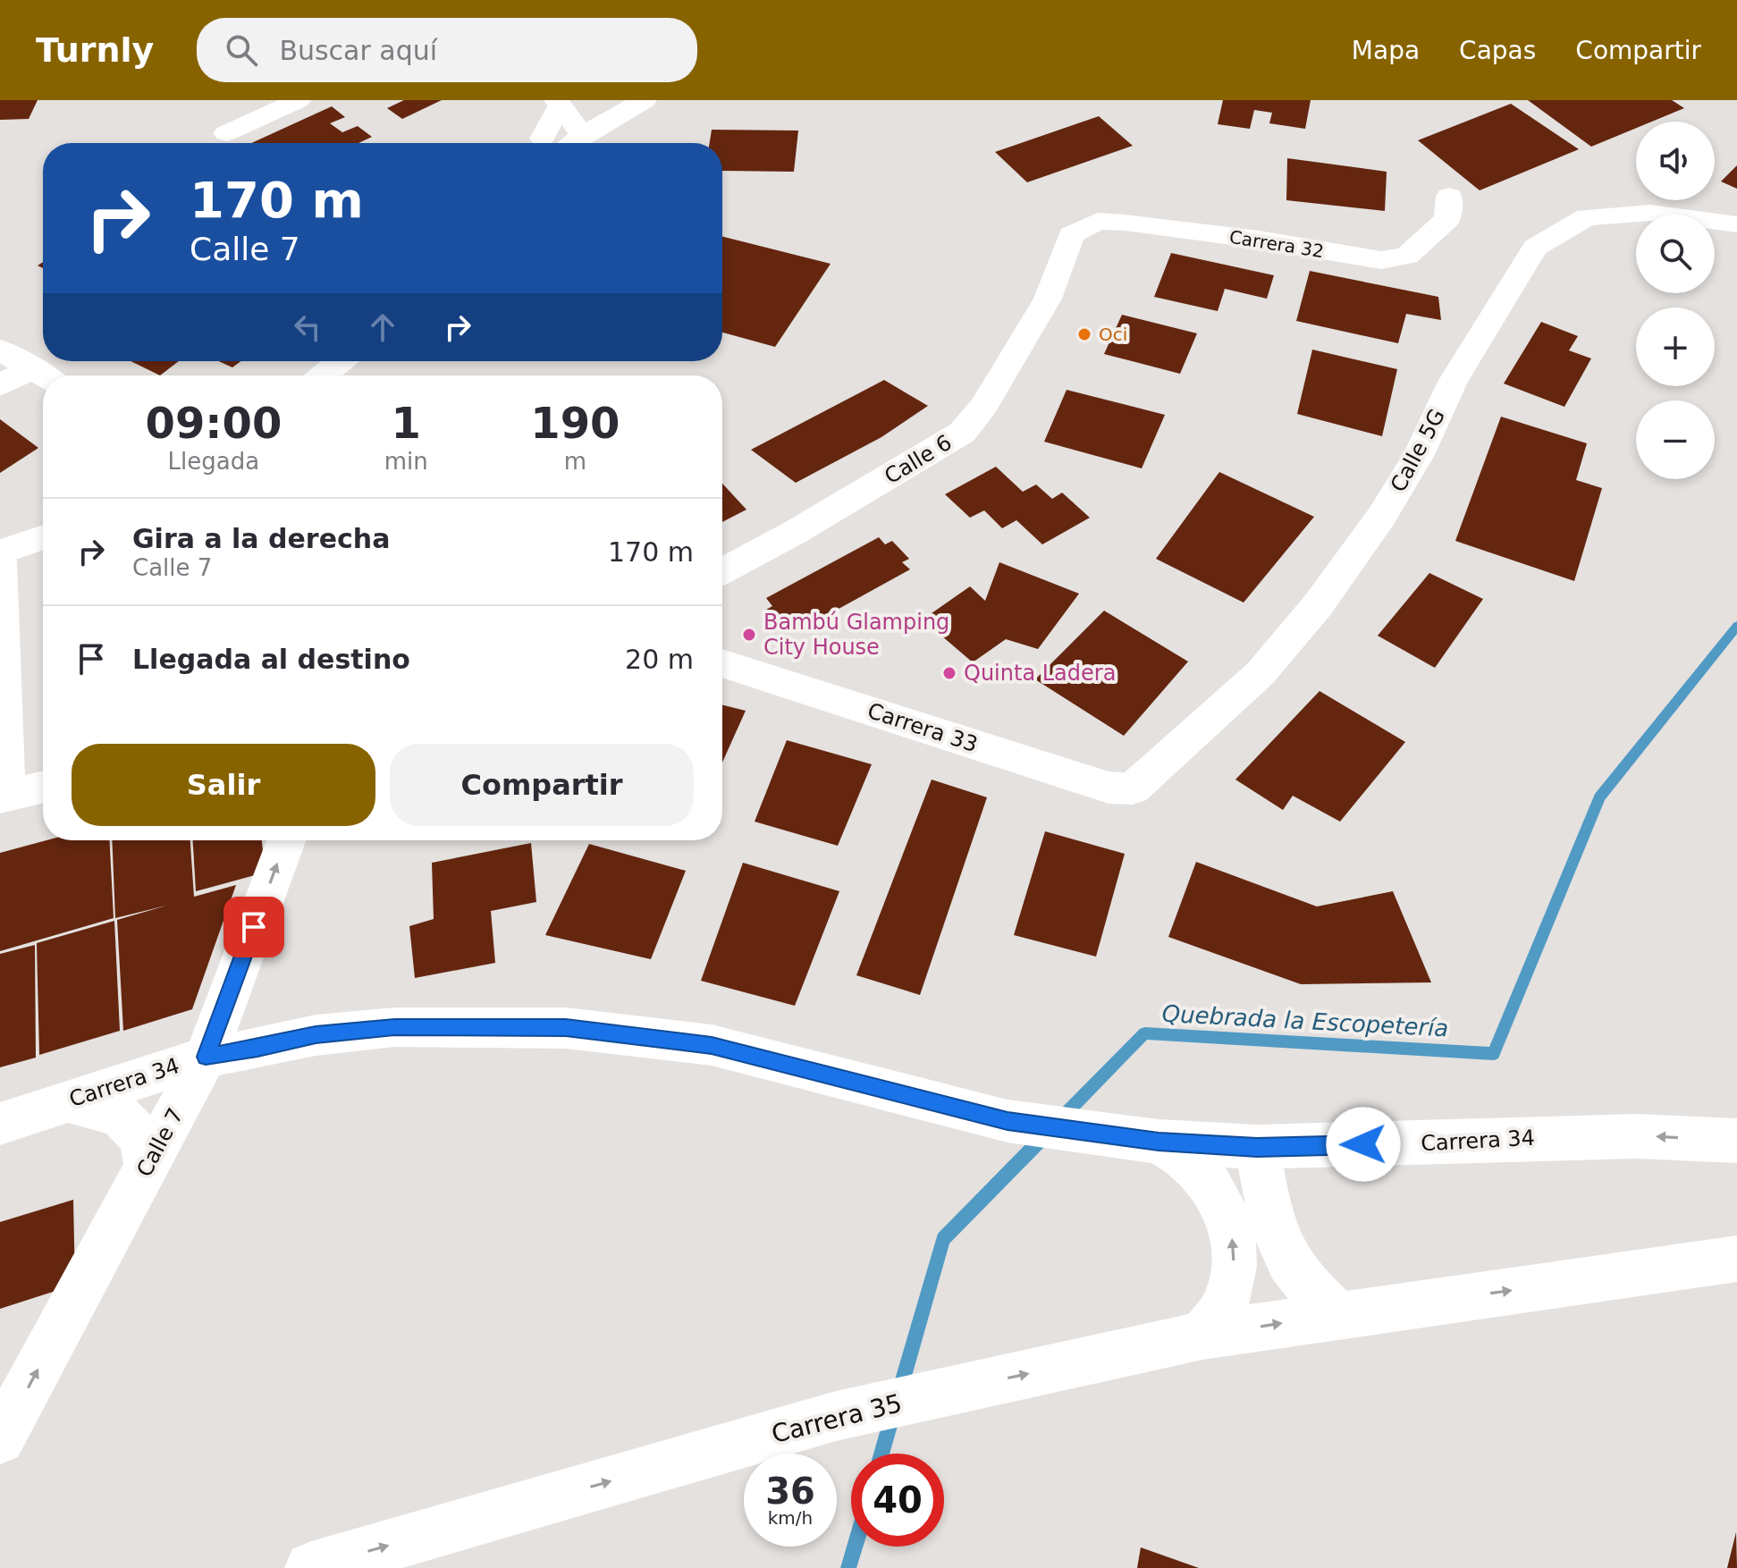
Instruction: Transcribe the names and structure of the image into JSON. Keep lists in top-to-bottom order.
{
  "streets": {
    "street": [
      "Carrera 32",
      "Calle 5G",
      "Calle 6",
      "Carrera 33",
      "Carrera 34",
      "Calle 7",
      "Carrera 35"
    ]
  },
  "crossings": [
    ["Carrera 32", "Calle 6"],
    ["Calle 5G", "Carrera 33"],
    ["Carrera 34", "Calle 7"]
  ],
  "one_way": ["Calle 7", "Carrera 35"],
  "water": ["Quebrada la Escopetería"],
  "places": ["Oci", "Bambú Glamping City House", "Quinta Ladera"],
  "page": {
    "header": "Turnly",
    "search": "Buscar aquí",
    "nav": ["Mapa", "Capas", "Compartir"],
    "map_buttons": ["+", "−"],
    "turn": ["170 m", "Calle 7"],
    "eta": [
      "09:00",
      "Llegada",
      "1",
      "min",
      "190",
      "m"
    ],
    "list": [
      {
        "name": "Gira a la derecha",
        "note": "Calle 7",
        "value": "170 m"
      },
      {
        "name": "Llegada al destino",
        "value": "20 m"
      }
    ],
    "buttons": ["Salir", "Compartir"],
    "speed": "36 km/h",
    "limit": "40"
  }
}
